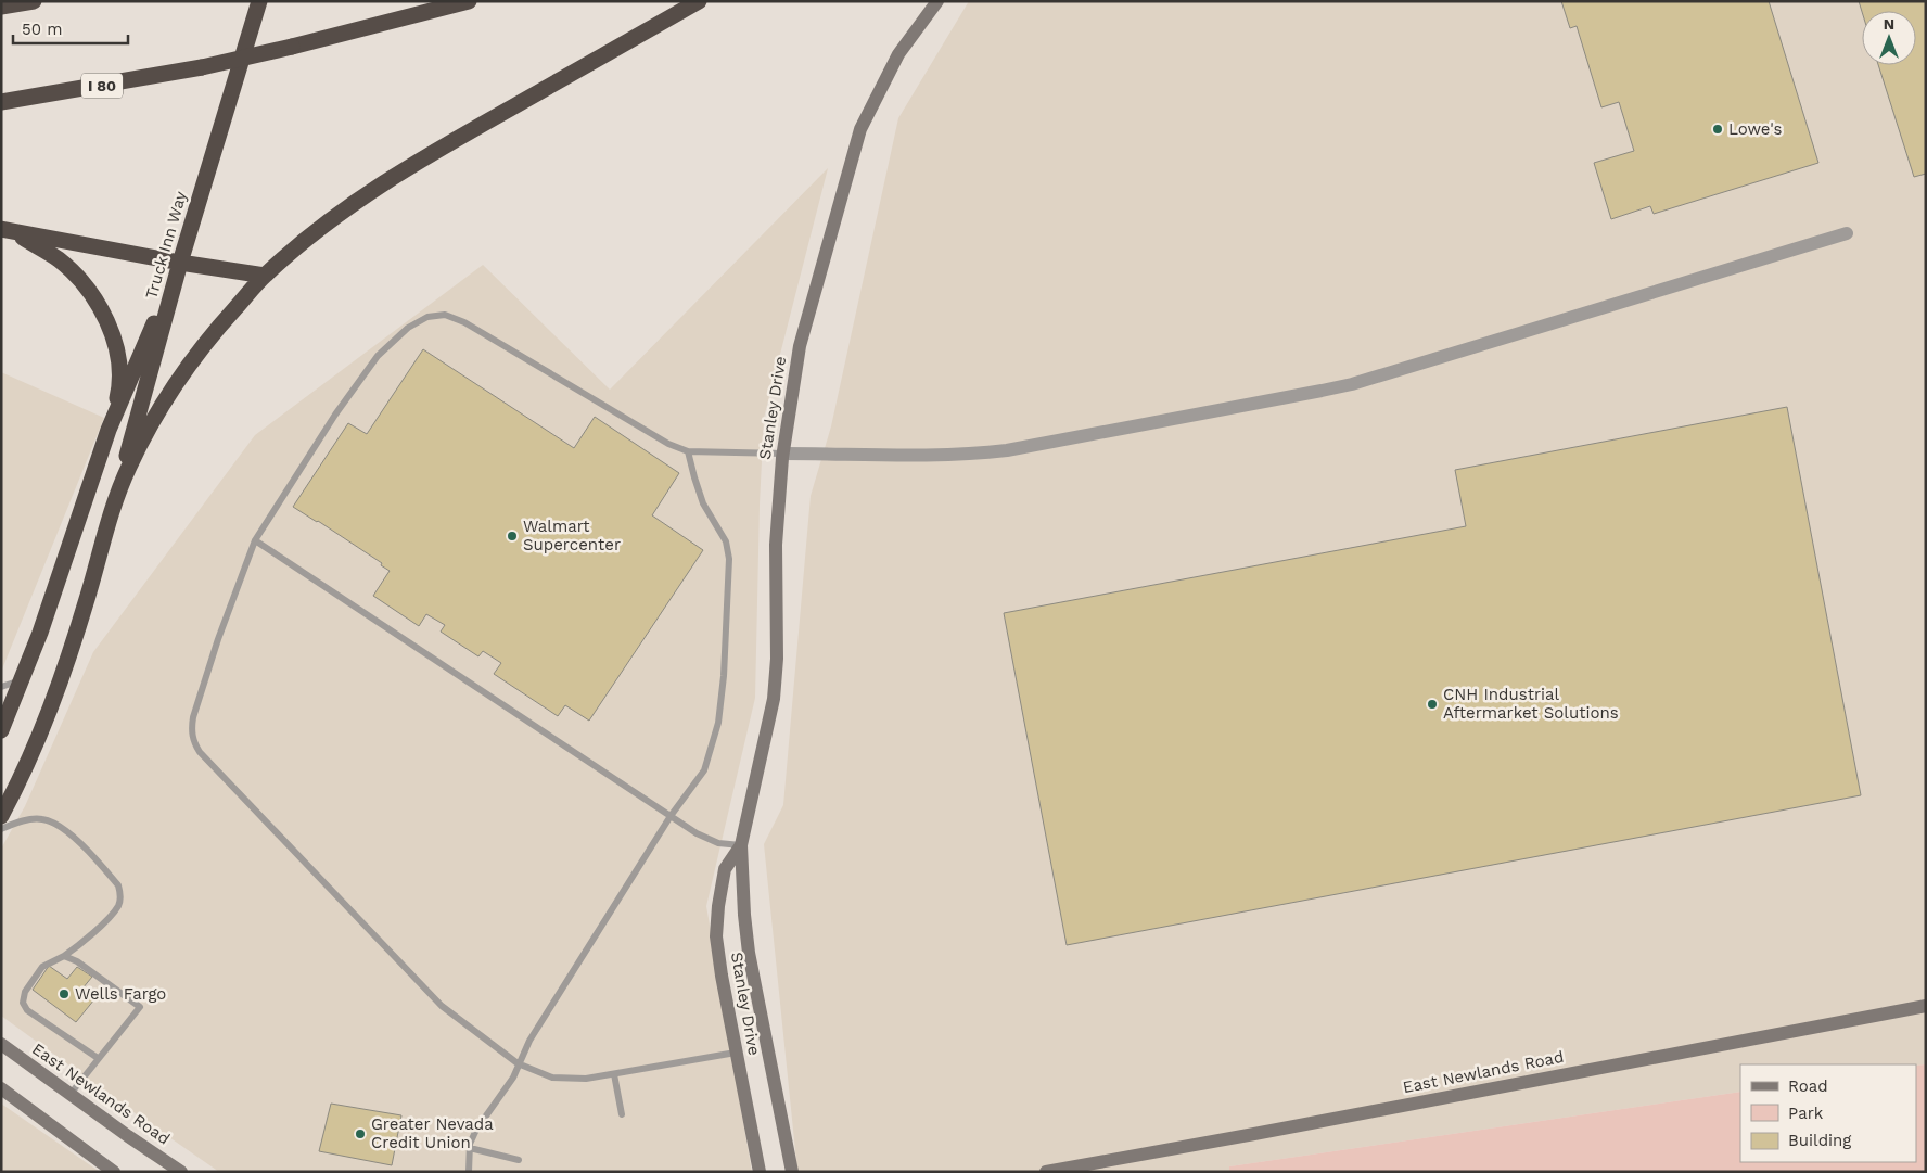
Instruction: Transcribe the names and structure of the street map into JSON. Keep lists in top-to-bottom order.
{
  "streets": {
    "highway": ["I 80", "Truck Inn Way"],
    "street": ["Stanley Drive", "East Newlands Road"]
  },
  "places": [
    "Lowe's",
    "Walmart Supercenter",
    "CNH Industrial Aftermarket Solutions",
    "Wells Fargo",
    "Greater Nevada Credit Union"
  ],
  "legend": ["Road", "Park", "Building"],
  "scale_bar": "50 m",
  "north": "top"
}
